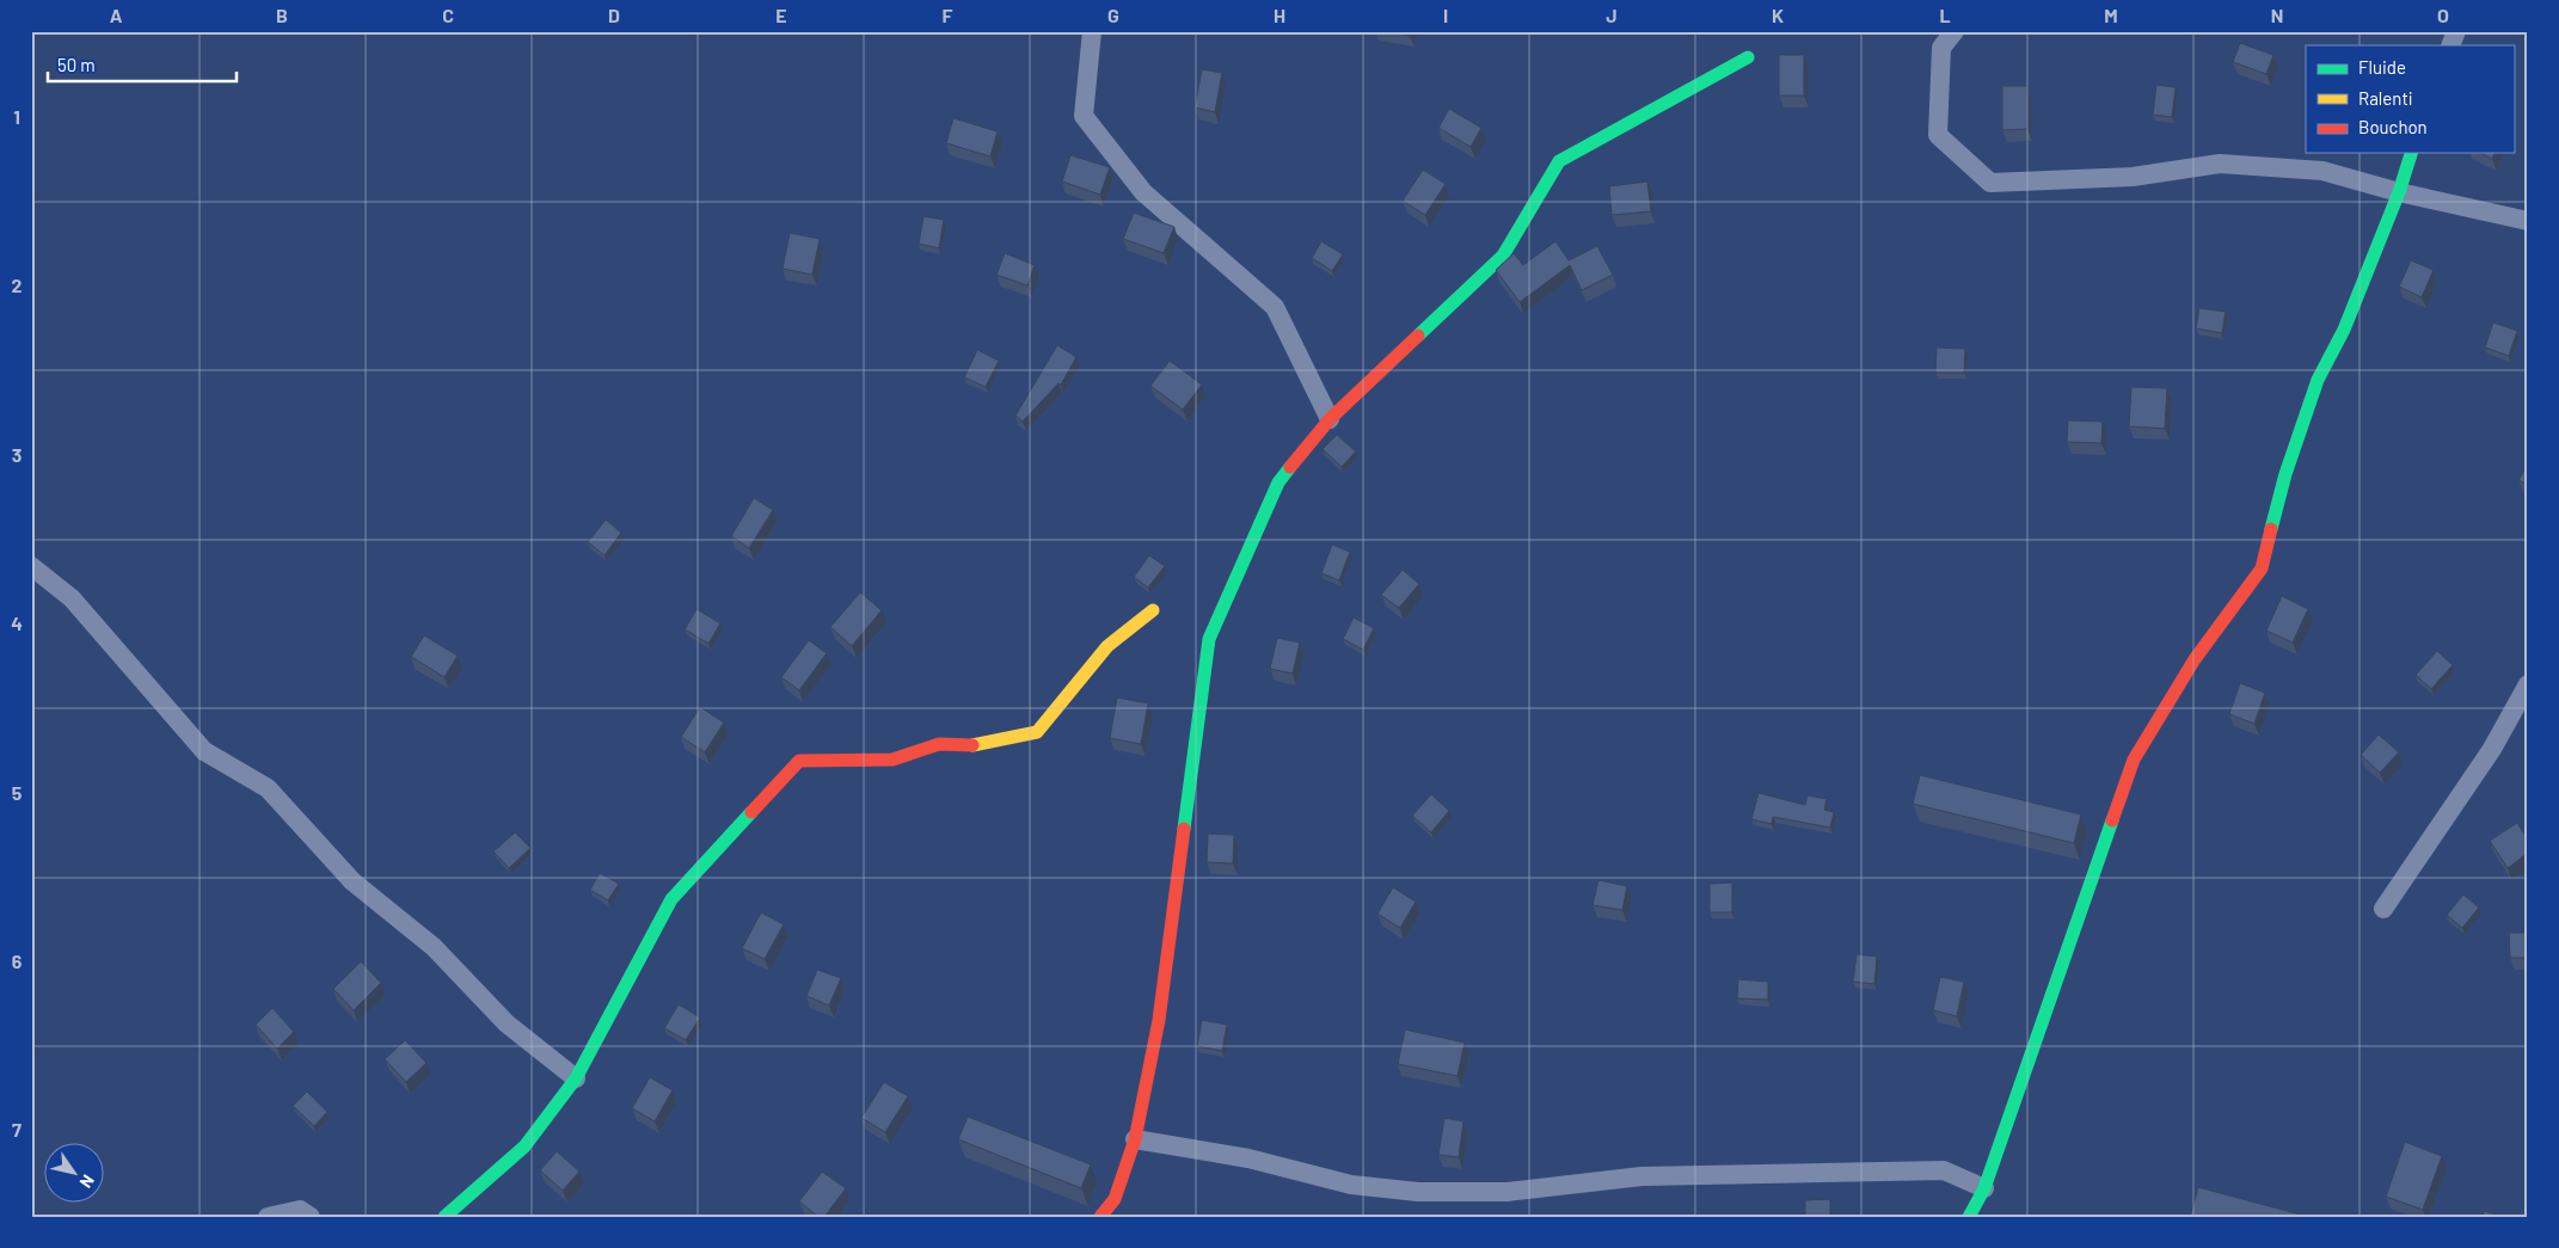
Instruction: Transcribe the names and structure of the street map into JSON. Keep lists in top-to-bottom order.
{
  "legend": ["Fluide", "Ralenti", "Bouchon"],
  "scale_bar": "50 m",
  "north": "bottom right",
  "grid": {
    "columns": [
      "A",
      "B",
      "C",
      "D",
      "E",
      "F",
      "G",
      "H",
      "I",
      "J",
      "K",
      "L",
      "M",
      "N",
      "O"
    ],
    "rows": [
      "1",
      "2",
      "3",
      "4",
      "5",
      "6",
      "7"
    ]
  }
}
